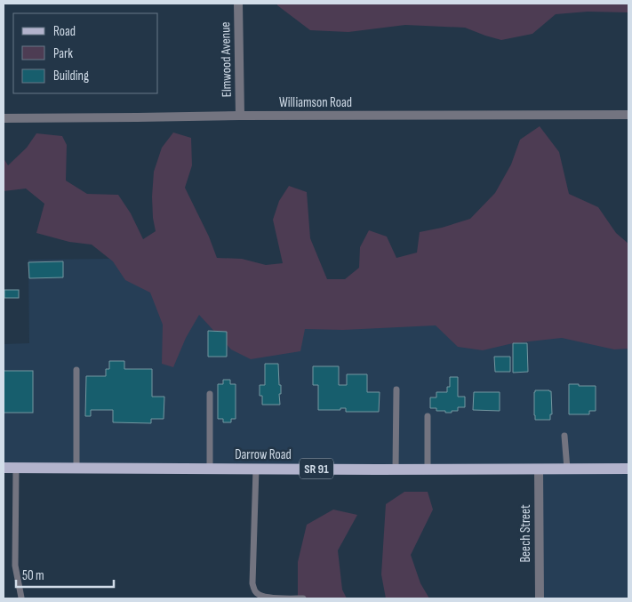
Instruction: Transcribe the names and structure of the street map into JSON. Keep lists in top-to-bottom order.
{
  "streets": {
    "main road": ["Darrow Road", "SR 91"],
    "street": ["Elmwood Avenue", "Williamson Road", "Beech Street"]
  },
  "crossings": [
    ["Elmwood Avenue", "Williamson Road"],
    ["Darrow Road", "Beech Street"]
  ],
  "legend": ["Road", "Park", "Building"],
  "scale_bar": "50 m"
}
